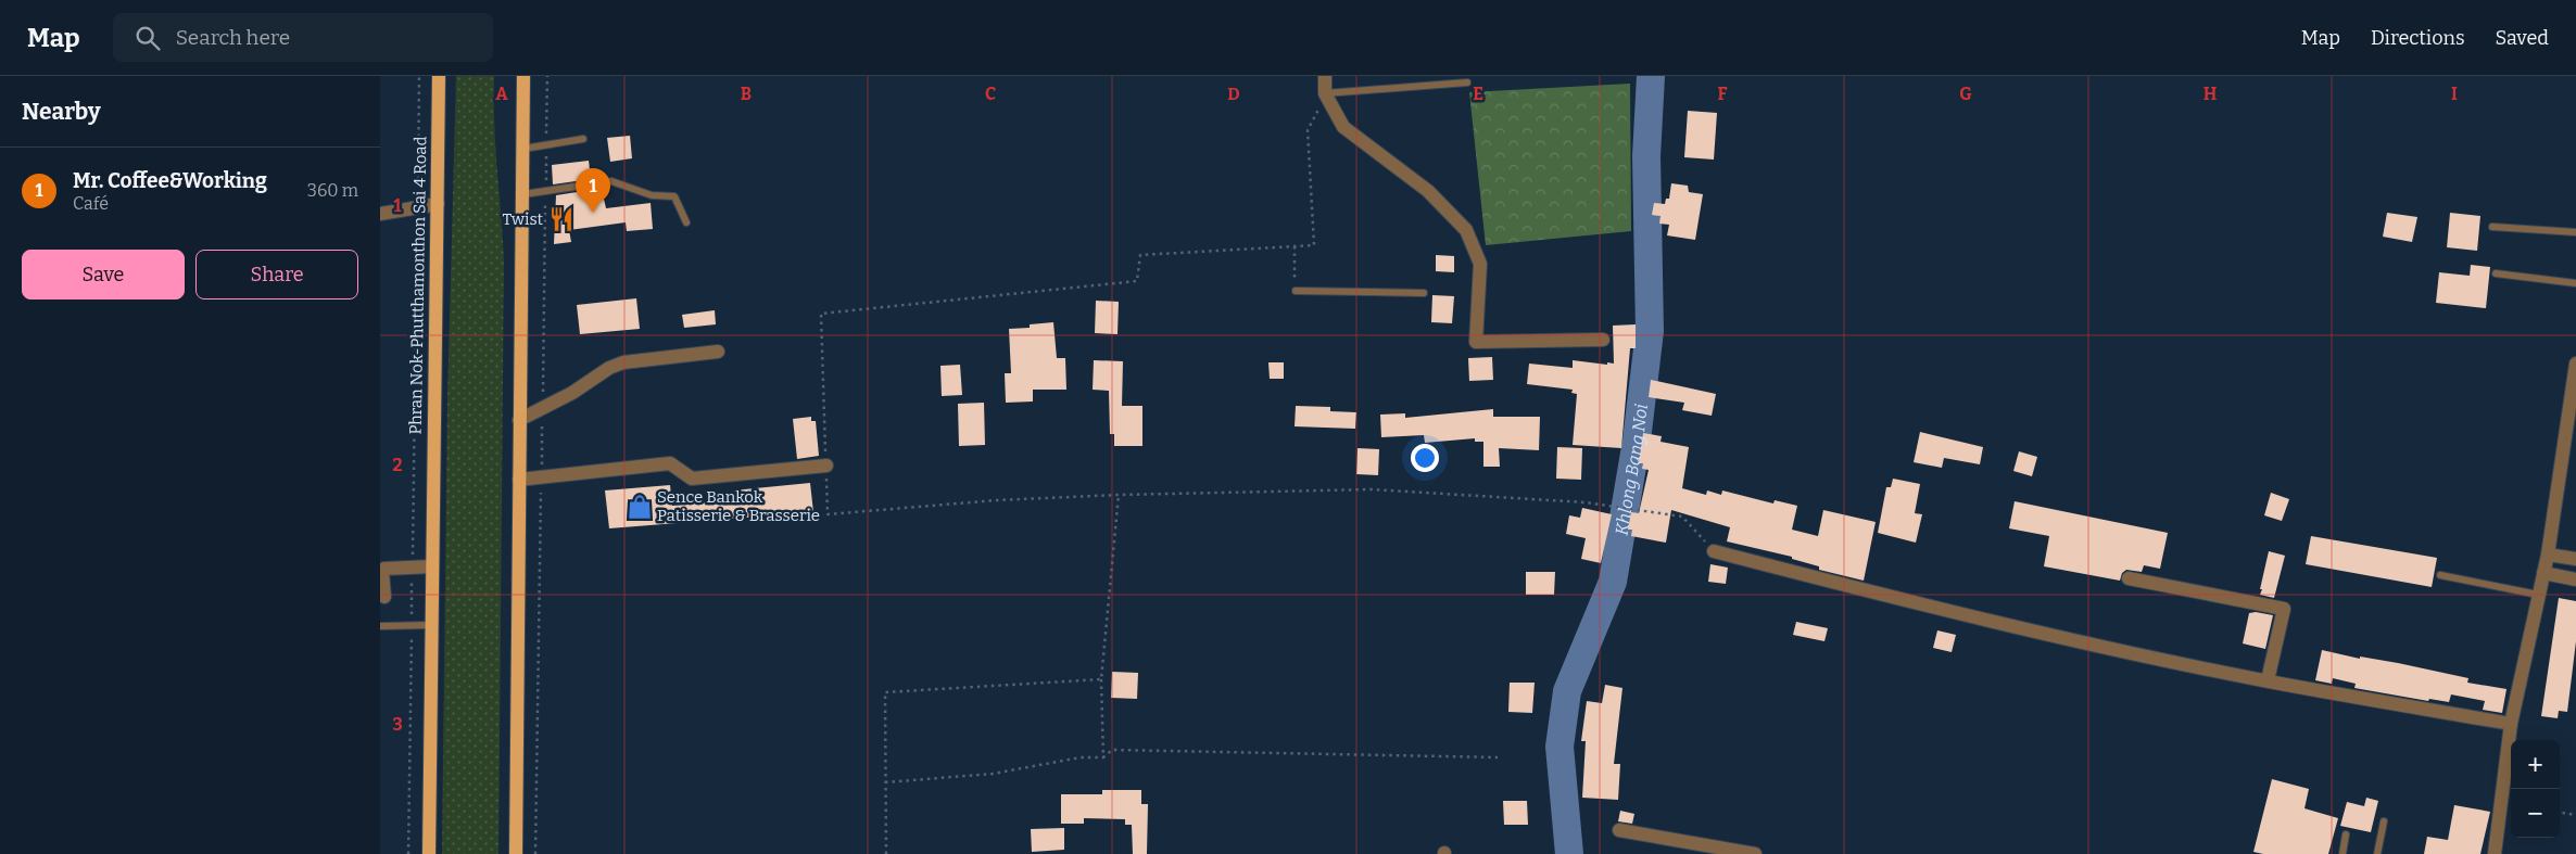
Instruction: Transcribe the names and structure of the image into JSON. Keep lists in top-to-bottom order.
{
  "streets": {
    "main road": ["Phran Nok-Phutthamonthon Sai 4 Road"]
  },
  "water": ["Khlong Bang Noi"],
  "places": {
    "restaurant": ["Twist"],
    "shop": ["Sence Bankok Patisserie & Brasserie"]
  },
  "page": {
    "header": "Map",
    "search": "Search here",
    "nav": ["Map", "Directions", "Saved"],
    "heading": "Nearby",
    "list": [
      {
        "mark": "1",
        "name": "Mr. Coffee&Working",
        "note": "Café",
        "value": "360 m"
      }
    ],
    "pins": "1",
    "buttons": ["Save", "Share"],
    "map_buttons": ["+", "−"]
  },
  "grid": {
    "columns": [
      "A",
      "B",
      "C",
      "D",
      "E",
      "F",
      "G",
      "H",
      "I"
    ],
    "rows": ["1", "2", "3"]
  }
}
